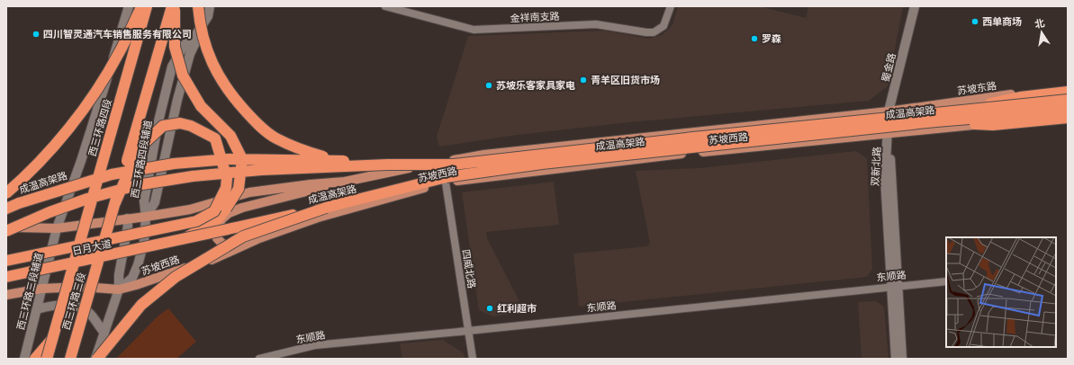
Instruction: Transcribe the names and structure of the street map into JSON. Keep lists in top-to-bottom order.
{
  "streets": {
    "highway": [
      "成温高架路",
      "西三环路四段",
      "日月大道",
      "西三环路三段"
    ],
    "main road": [
      "蜀金路",
      "苏坡东路",
      "苏坡西路",
      "西三环路四段辅道",
      "双新北路",
      "西三环路三段辅道"
    ],
    "street": ["金祥南支路", "四威北路", "东顺路"]
  },
  "crossings": [
    ["蜀金路", "苏坡东路"],
    ["蜀金路", "苏坡西路"],
    ["蜀金路", "双新北路"],
    ["苏坡东路", "苏坡西路"],
    ["成温高架路", "日月大道"],
    ["西三环路四段", "西三环路三段"],
    ["苏坡西路", "西三环路四段辅道"],
    ["苏坡西路", "双新北路"],
    ["苏坡西路", "四威北路"],
    ["苏坡西路", "西三环路三段辅道"],
    ["双新北路", "东顺路"],
    ["四威北路", "东顺路"]
  ],
  "places": [
    "西单商场",
    "四川智灵通汽车销售服务有限公司",
    "罗森",
    "青羊区旧货市场",
    "苏坡乐客家具家电",
    "红利超市"
  ],
  "north": "top"
}
